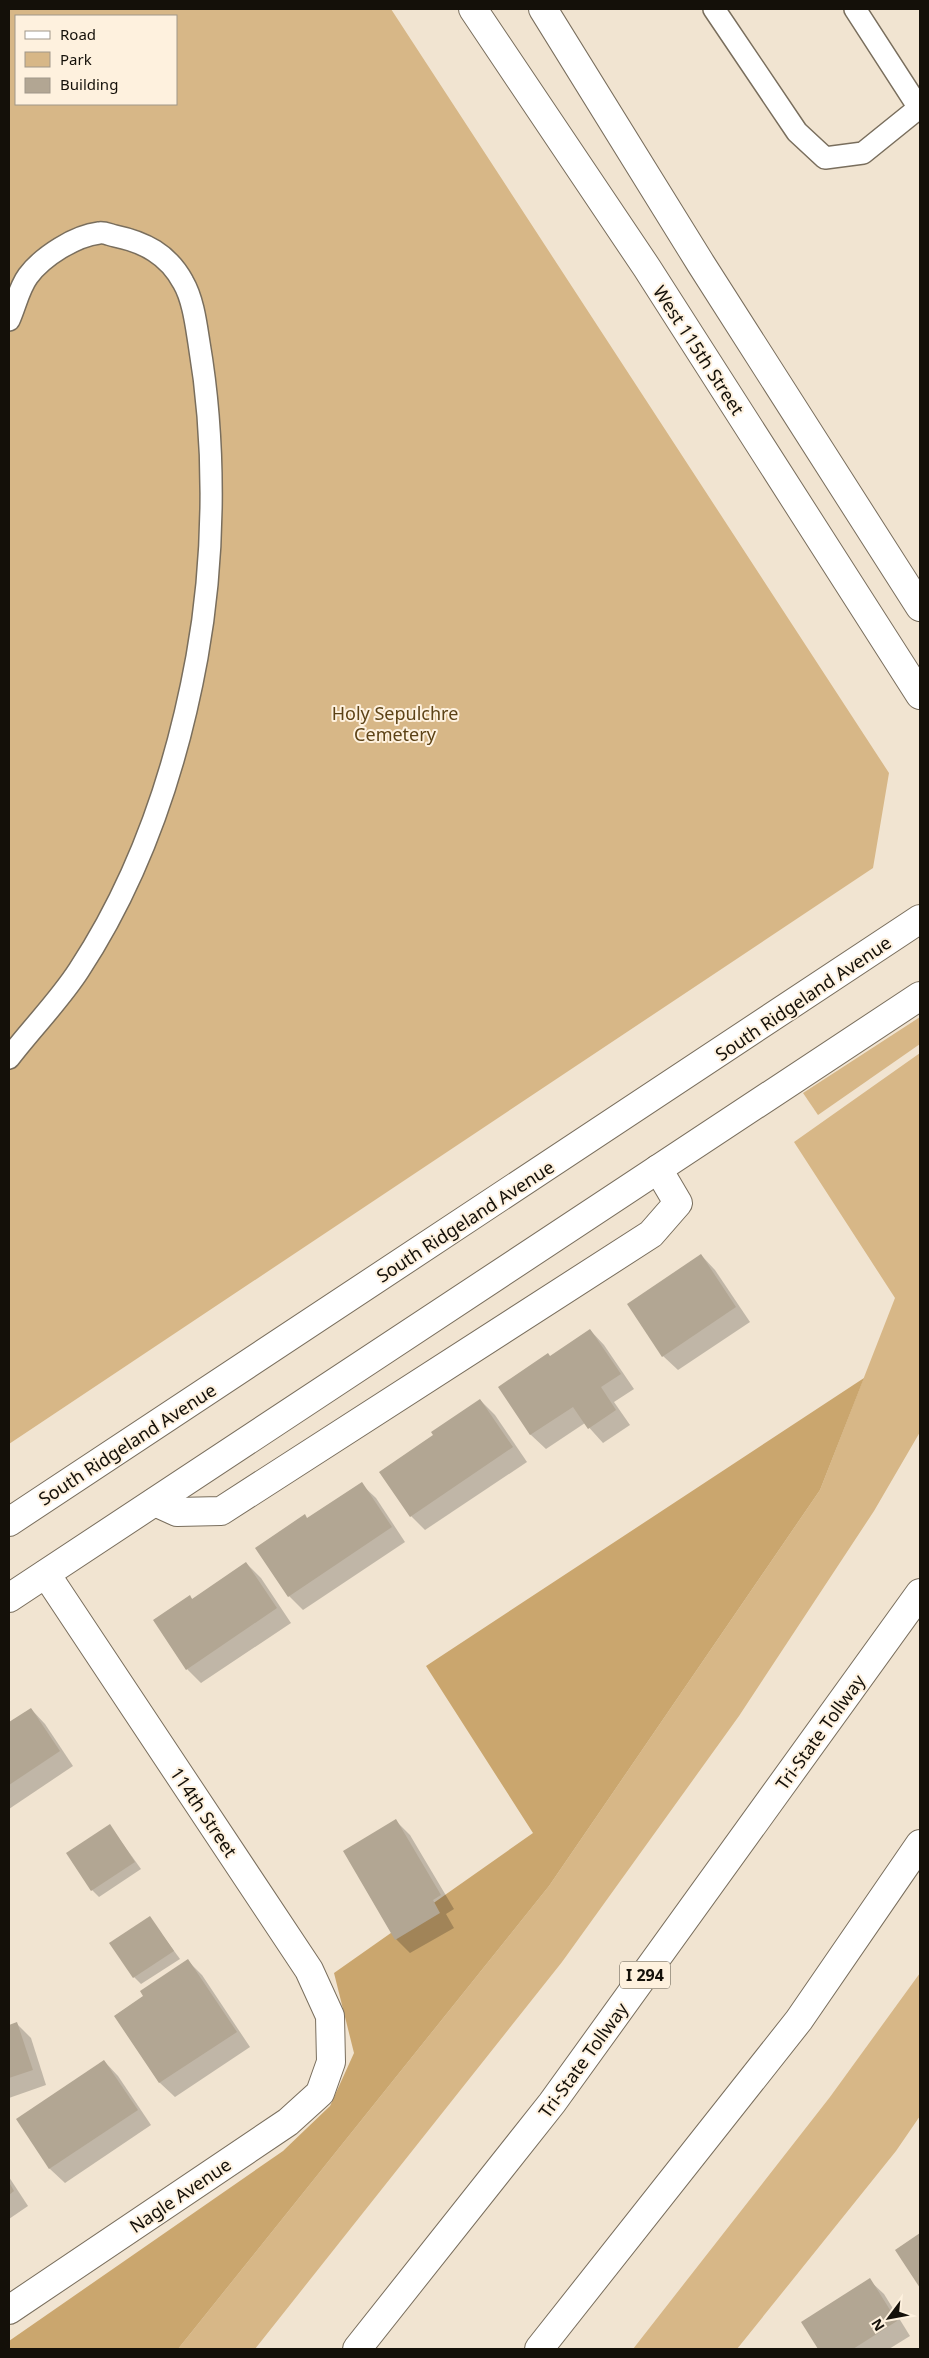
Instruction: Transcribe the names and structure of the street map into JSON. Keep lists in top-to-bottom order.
{
  "streets": {
    "main road": [
      "West 115th Street",
      "South Ridgeland Avenue",
      "Tri-State Tollway",
      "114th Street",
      "I 294",
      "Nagle Avenue"
    ]
  },
  "crossings": [
    ["114th Street", "Nagle Avenue"]
  ],
  "parks": ["Holy Sepulchre Cemetery"],
  "legend": ["Road", "Park", "Building"],
  "north": "bottom left"
}
